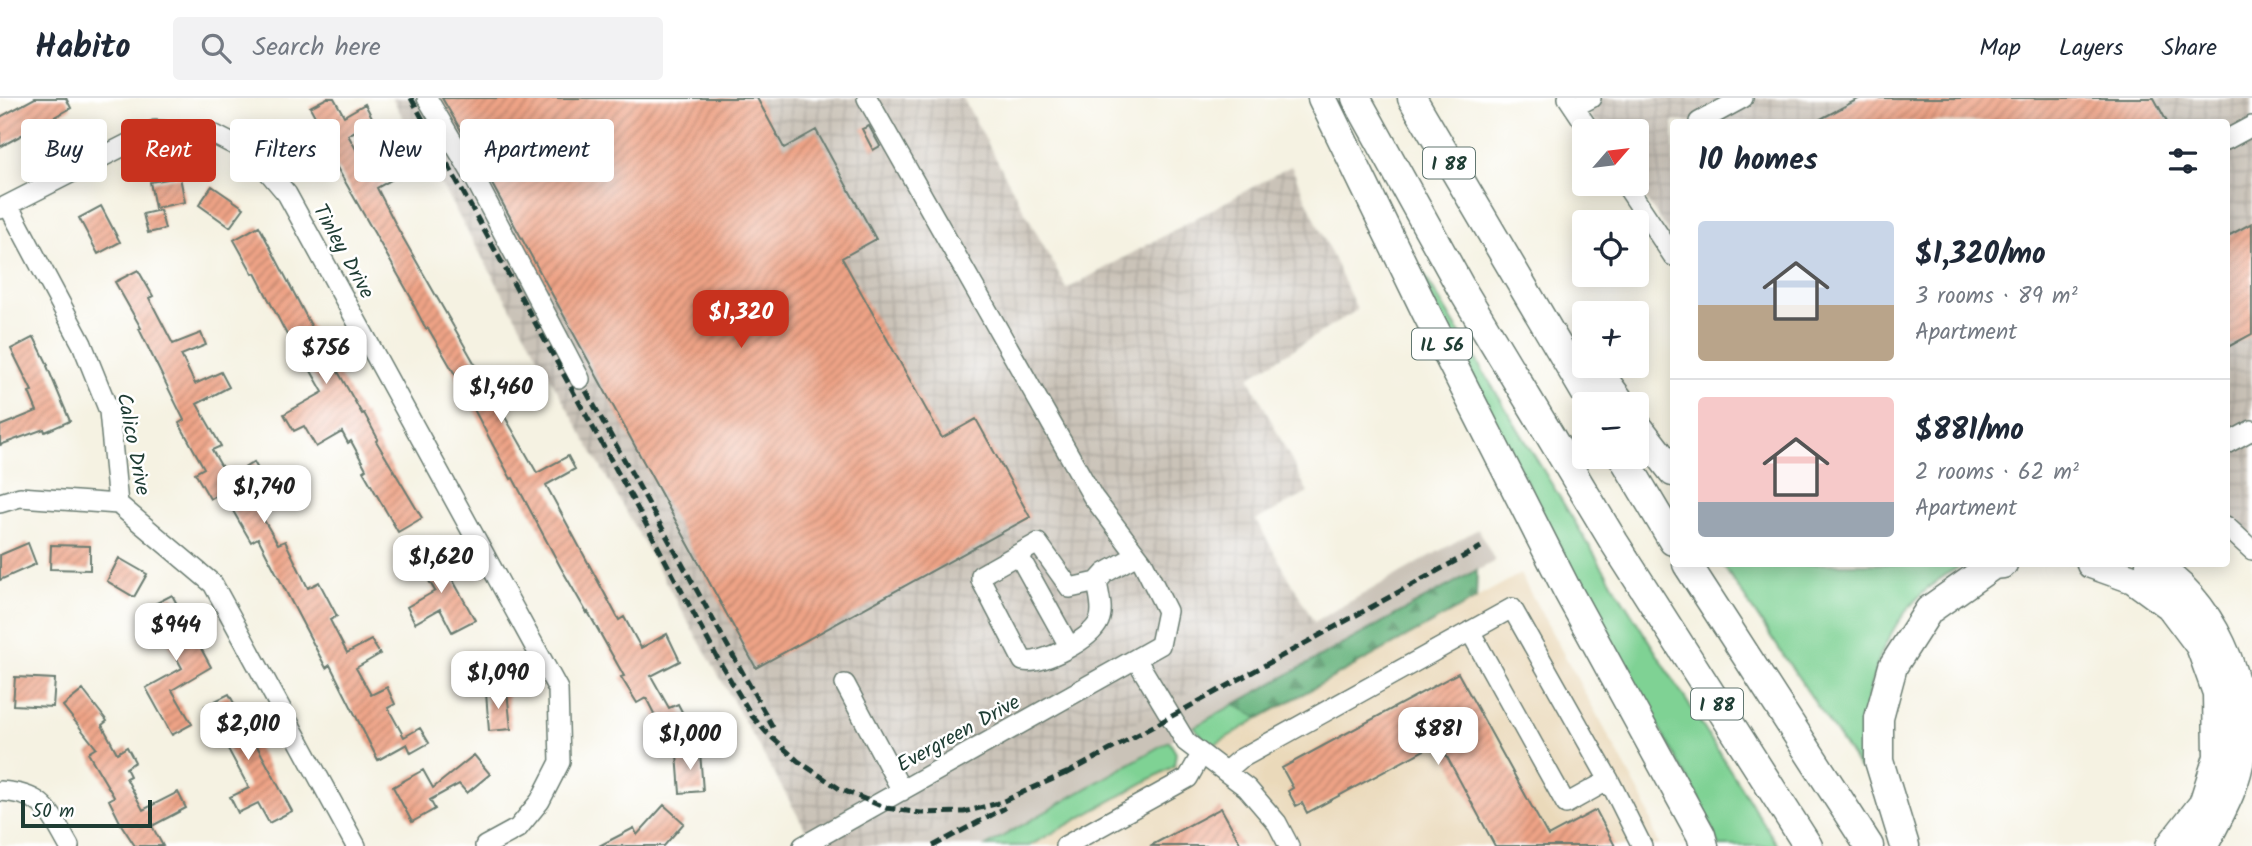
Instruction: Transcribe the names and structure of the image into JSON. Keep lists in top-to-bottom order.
{
  "streets": {
    "highway": ["I 88", "IL 56"],
    "street": ["Tinley Drive", "Calico Drive", "Evergreen Drive"]
  },
  "crossings": [
    ["Tinley Drive", "Calico Drive"]
  ],
  "scale_bar": "50 m",
  "north": "top right",
  "page": {
    "header": "Habito",
    "search": "Search here",
    "nav": ["Map", "Layers", "Share"],
    "map_buttons": ["+", "−"],
    "chip": [
      "Buy",
      "Rent",
      "Filters",
      "New",
      "Apartment"
    ],
    "heading": "10 homes",
    "list": [
      {
        "name": "$1,320/mo",
        "note": "3 rooms · 89 m² · Apartment"
      },
      {
        "name": "$881/mo",
        "note": "2 rooms · 62 m² · Apartment"
      }
    ],
    "price": [
      "$1,320",
      "$756",
      "$1,460",
      "$1,740",
      "$1,620",
      "$944",
      "$1,090",
      "$2,010",
      "$881",
      "$1,000"
    ],
    "scale": "50 m"
  }
}
